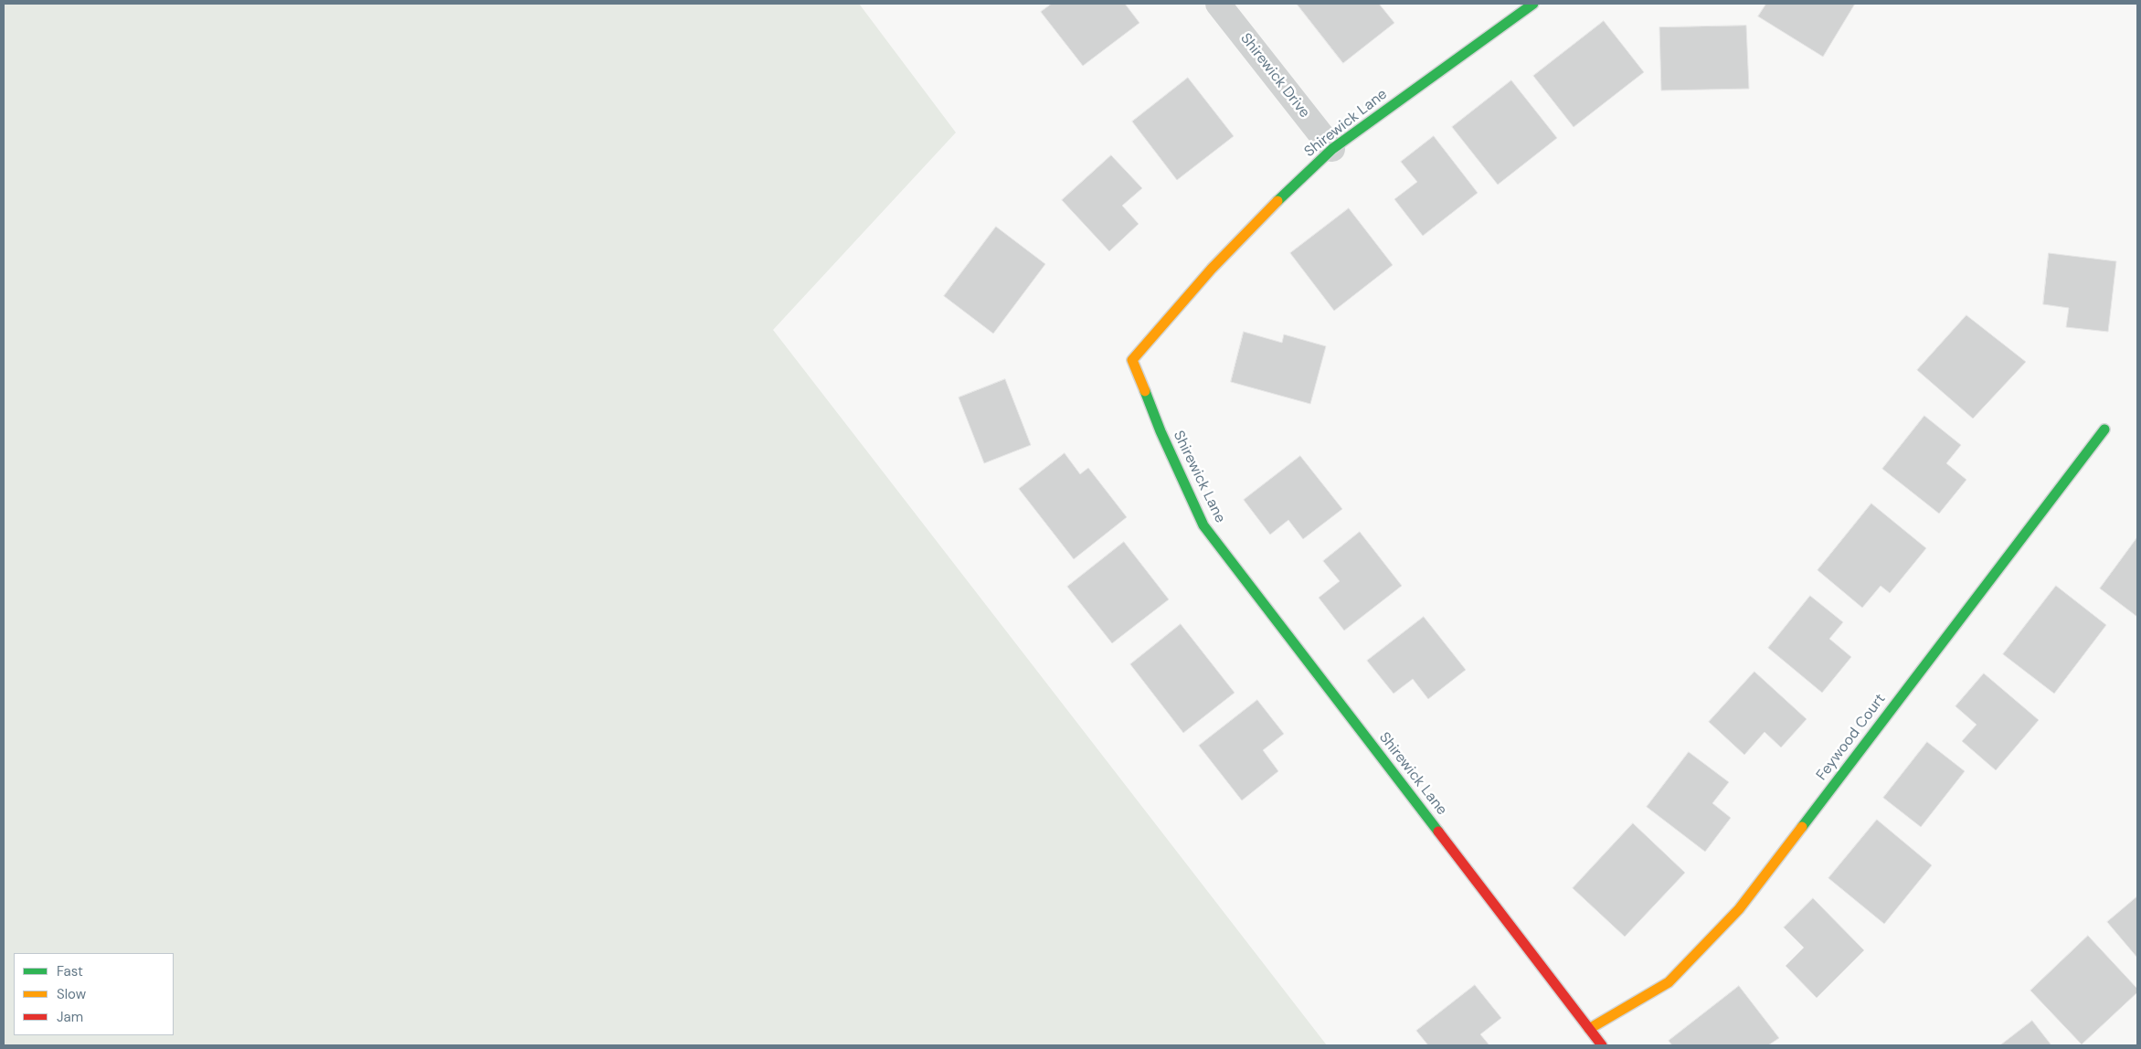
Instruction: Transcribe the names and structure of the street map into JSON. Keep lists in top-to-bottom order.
{
  "streets": {
    "street": ["Shirewick Drive", "Shirewick Lane", "Feywood Court"]
  },
  "crossings": [
    ["Shirewick Drive", "Shirewick Lane"],
    ["Shirewick Lane", "Feywood Court"]
  ],
  "legend": ["Fast", "Slow", "Jam"]
}
